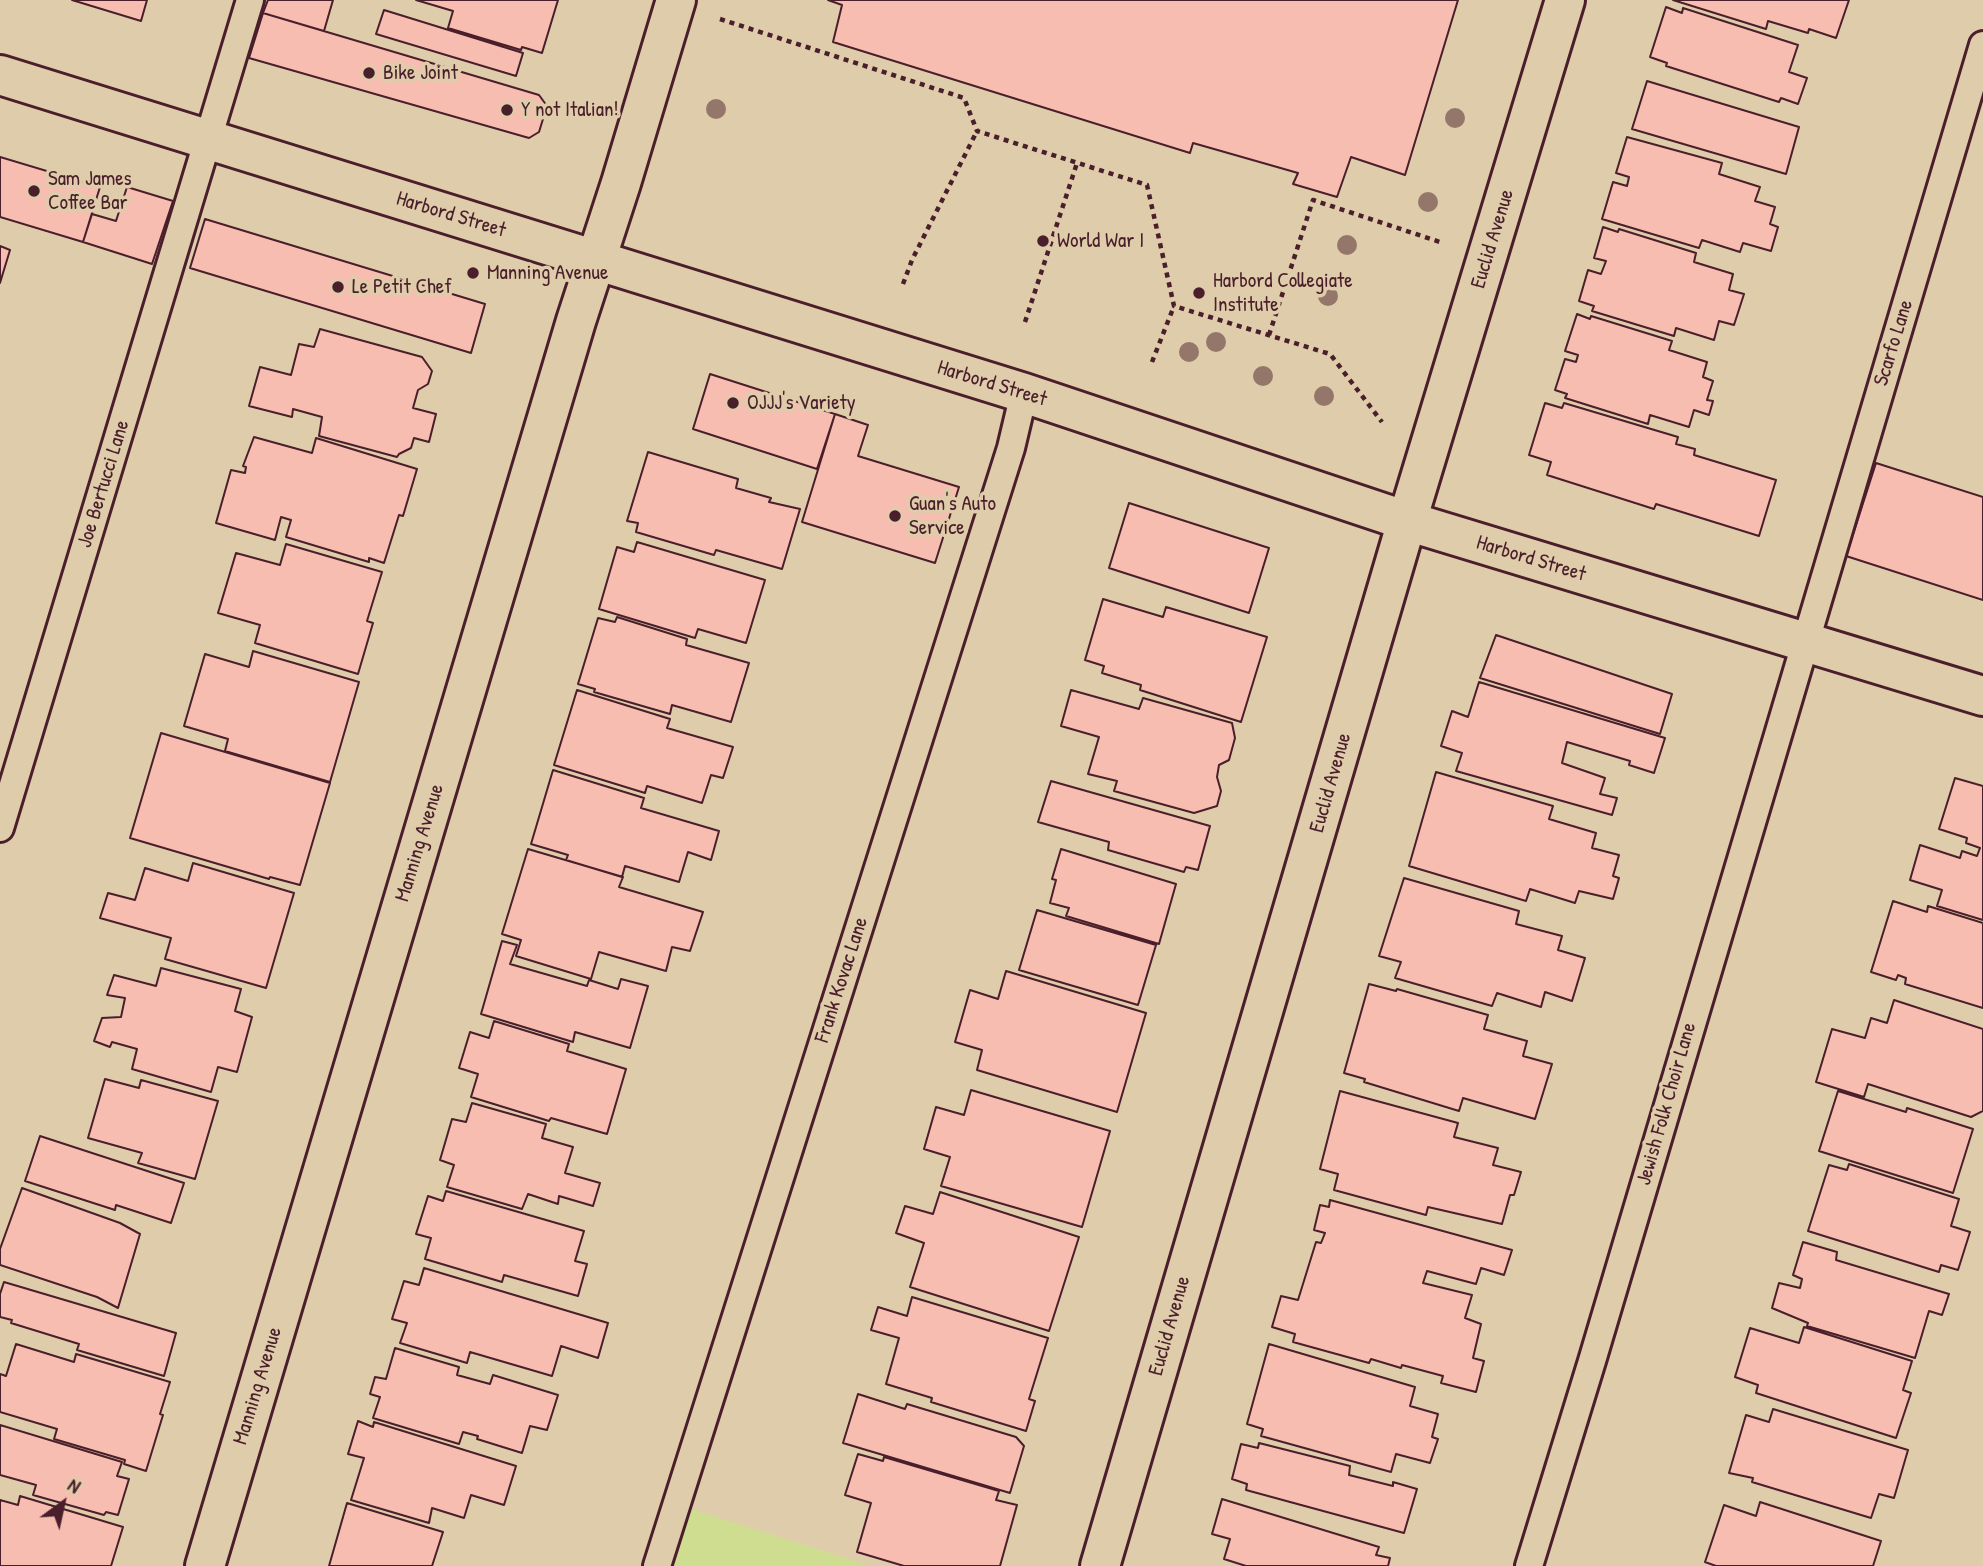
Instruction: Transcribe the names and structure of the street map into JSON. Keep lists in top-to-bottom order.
{
  "streets": {
    "street": ["Harbord Street", "Euclid Avenue", "Manning Avenue"],
    "lane": [
      "Scarfo Lane",
      "Joe Bertucci Lane",
      "Frank Kovac Lane",
      "Jewish Folk Choir Lane"
    ]
  },
  "crossings": [
    ["Harbord Street", "Euclid Avenue"],
    ["Harbord Street", "Scarfo Lane"],
    ["Harbord Street", "Joe Bertucci Lane"],
    ["Harbord Street", "Manning Avenue"],
    ["Harbord Street", "Frank Kovac Lane"],
    ["Harbord Street", "Jewish Folk Choir Lane"],
    ["Scarfo Lane", "Jewish Folk Choir Lane"]
  ],
  "places": [
    "Bike Joint",
    "Y not Italian!",
    "Sam James Coffee Bar",
    "World War I",
    "Manning Avenue",
    "Le Petit Chef",
    "Harbord Collegiate Institute",
    "OJJJ's Variety",
    "Guan's Auto Service"
  ],
  "north": "top right"
}
